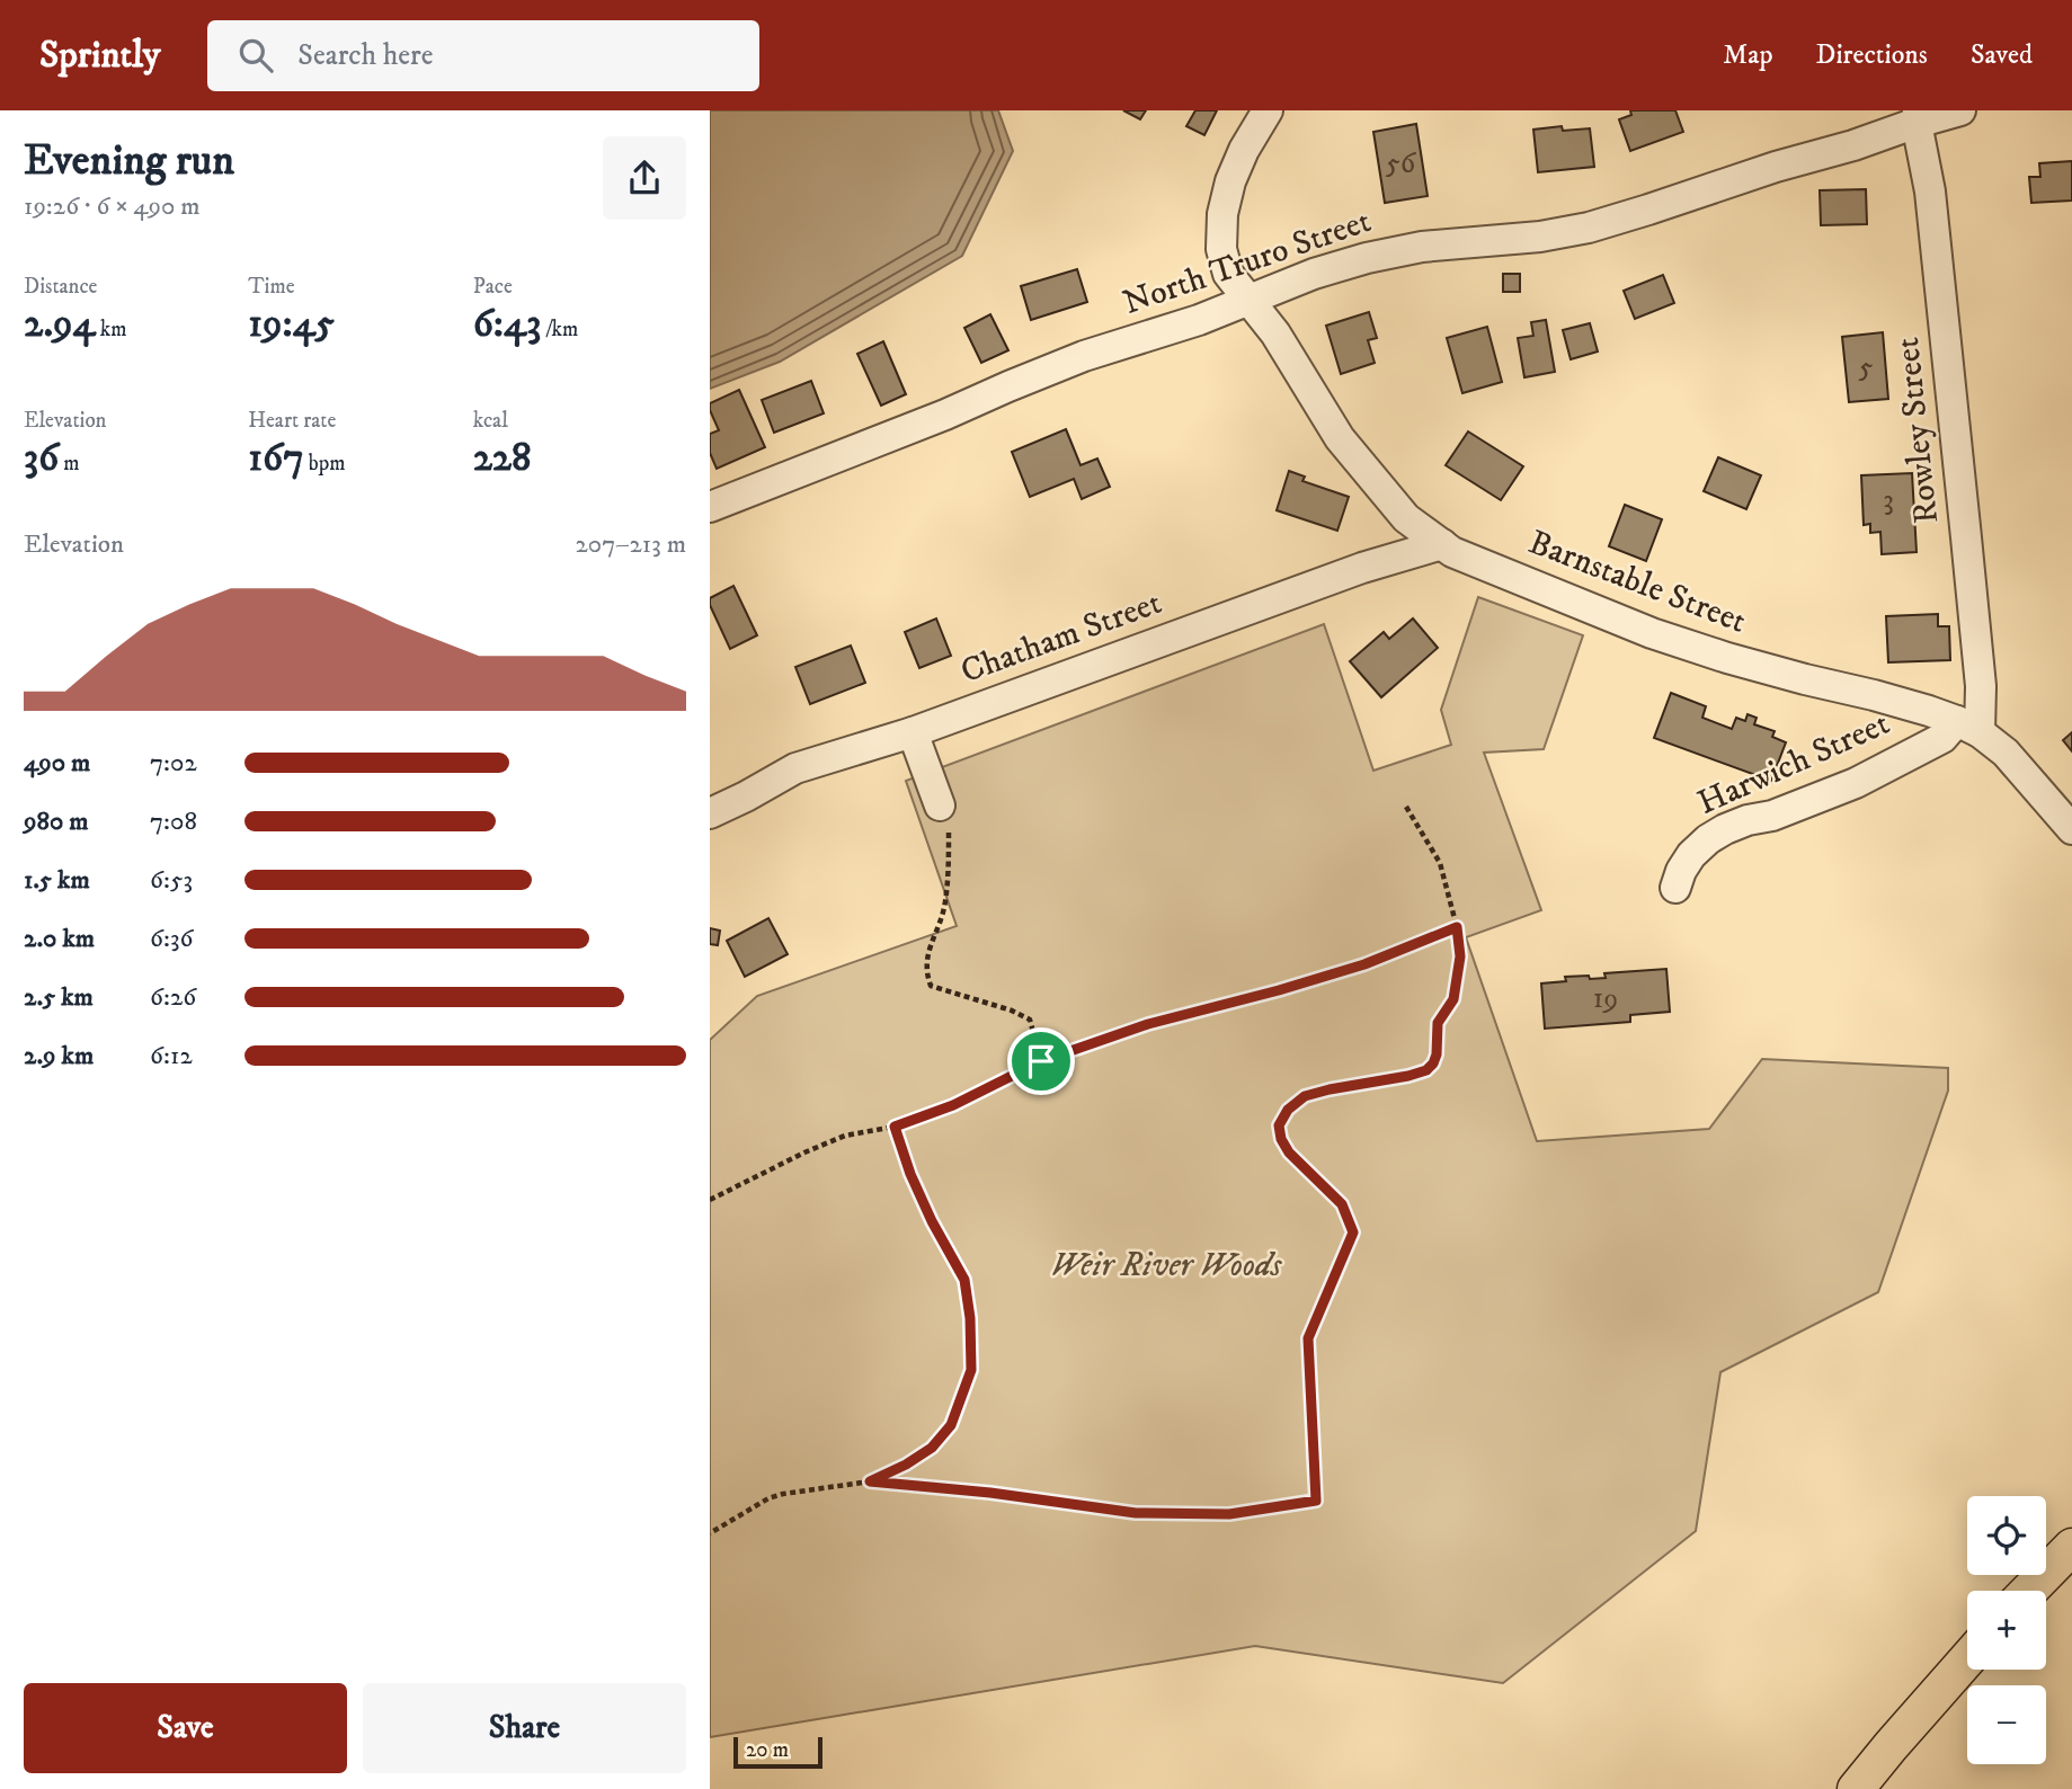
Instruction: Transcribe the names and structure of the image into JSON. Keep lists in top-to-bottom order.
{
  "streets": {
    "street": [
      "North Truro Street",
      "Rowley Street",
      "Barnstable Street",
      "Chatham Street",
      "Harwich Street"
    ]
  },
  "crossings": [
    ["North Truro Street", "Rowley Street"],
    ["North Truro Street", "Barnstable Street"],
    ["Rowley Street", "Barnstable Street"],
    ["Rowley Street", "Harwich Street"],
    ["Barnstable Street", "Chatham Street"],
    ["Barnstable Street", "Harwich Street"]
  ],
  "parks": ["Weir River Woods"],
  "house_numbers": [
    "56",
    "5",
    "3",
    "19"
  ],
  "scale_bar": "20 m",
  "page": {
    "header": "Sprintly",
    "search": "Search here",
    "nav": ["Map", "Directions", "Saved"],
    "heading": ["Evening run", "19:26 · 6 × 490 m"],
    "stats": [
      ["Distance", "2.94 km"],
      ["Time", "19:45"],
      ["Pace", "6:43 /km"],
      ["Elevation", "36 m"],
      ["Heart rate", "167 bpm"],
      ["kcal", "228"]
    ],
    "chart": ["Elevation", "207–213 m"],
    "list": [
      {
        "name": "490 m",
        "note": "7:02"
      },
      {
        "name": "980 m",
        "note": "7:08"
      },
      {
        "name": "1.5 km",
        "note": "6:53"
      },
      {
        "name": "2.0 km",
        "note": "6:36"
      },
      {
        "name": "2.5 km",
        "note": "6:26"
      },
      {
        "name": "2.9 km",
        "note": "6:12"
      }
    ],
    "map_buttons": ["+", "−"],
    "buttons": ["Save", "Share"],
    "scale": "20 m"
  }
}
